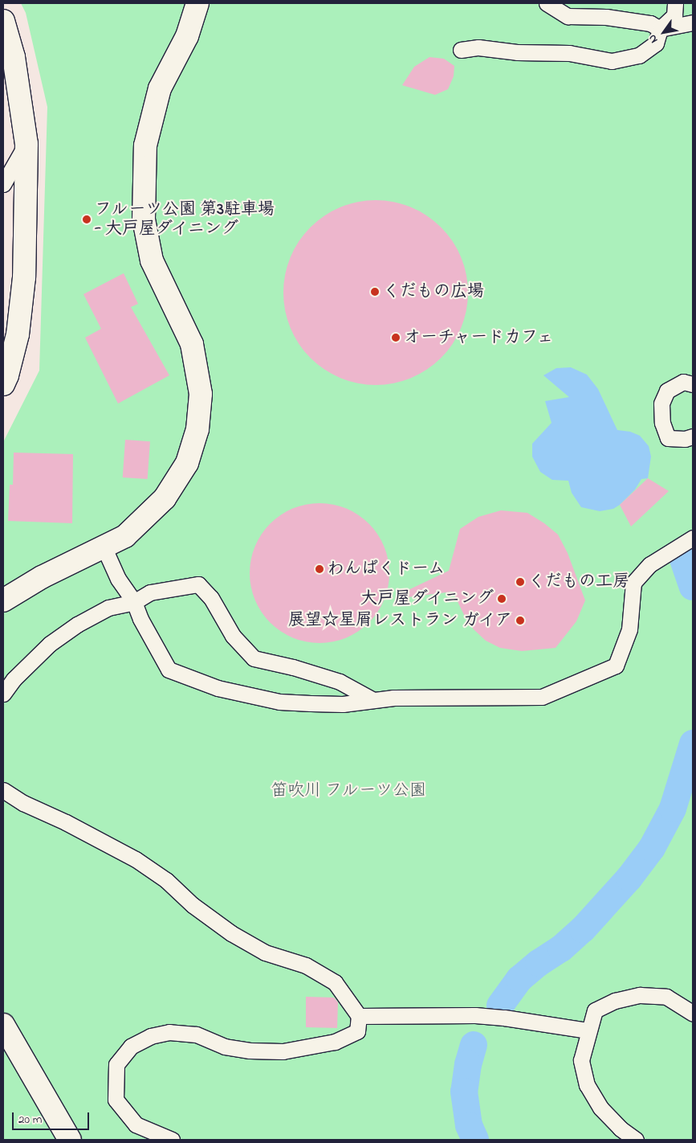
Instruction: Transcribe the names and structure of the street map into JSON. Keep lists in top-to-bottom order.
{
  "parks": ["笛吹川 フルーツ公園"],
  "places": [
    "フルーツ公園 第3駐車場 - 大戸屋ダイニング",
    "くだもの広場",
    "オーチャードカフェ",
    "わんぱくドーム",
    "くだもの工房",
    "大戸屋ダイニング",
    "展望☆星屑レストラン ガイア"
  ],
  "scale_bar": "20 m",
  "north": "bottom left"
}
